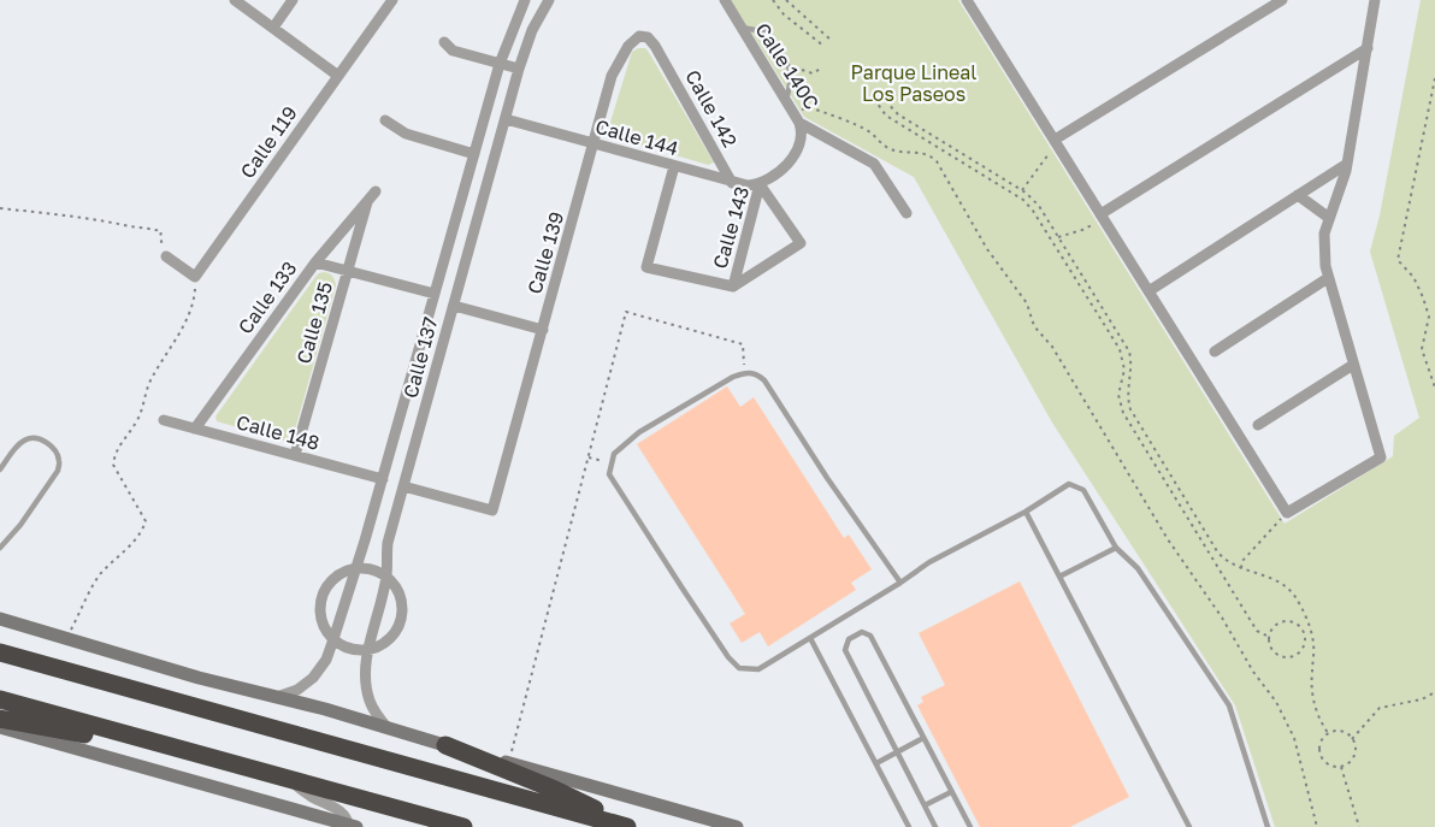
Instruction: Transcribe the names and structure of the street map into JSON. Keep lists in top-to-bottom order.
{
  "streets": {
    "street": [
      "Calle 140C",
      "Calle 142",
      "Calle 144",
      "Calle 119",
      "Calle 143",
      "Calle 139",
      "Calle 133",
      "Calle 135",
      "Calle 137",
      "Calle 148"
    ]
  },
  "crossings": [
    ["Calle 140C", "Calle 143"],
    ["Calle 142", "Calle 144"],
    ["Calle 142", "Calle 139"],
    ["Calle 144", "Calle 143"],
    ["Calle 144", "Calle 139"],
    ["Calle 144", "Calle 137"],
    ["Calle 139", "Calle 137"],
    ["Calle 133", "Calle 135"],
    ["Calle 133", "Calle 148"],
    ["Calle 135", "Calle 148"],
    ["Calle 137", "Calle 148"]
  ],
  "parks": ["Parque Lineal Los Paseos"]
}
